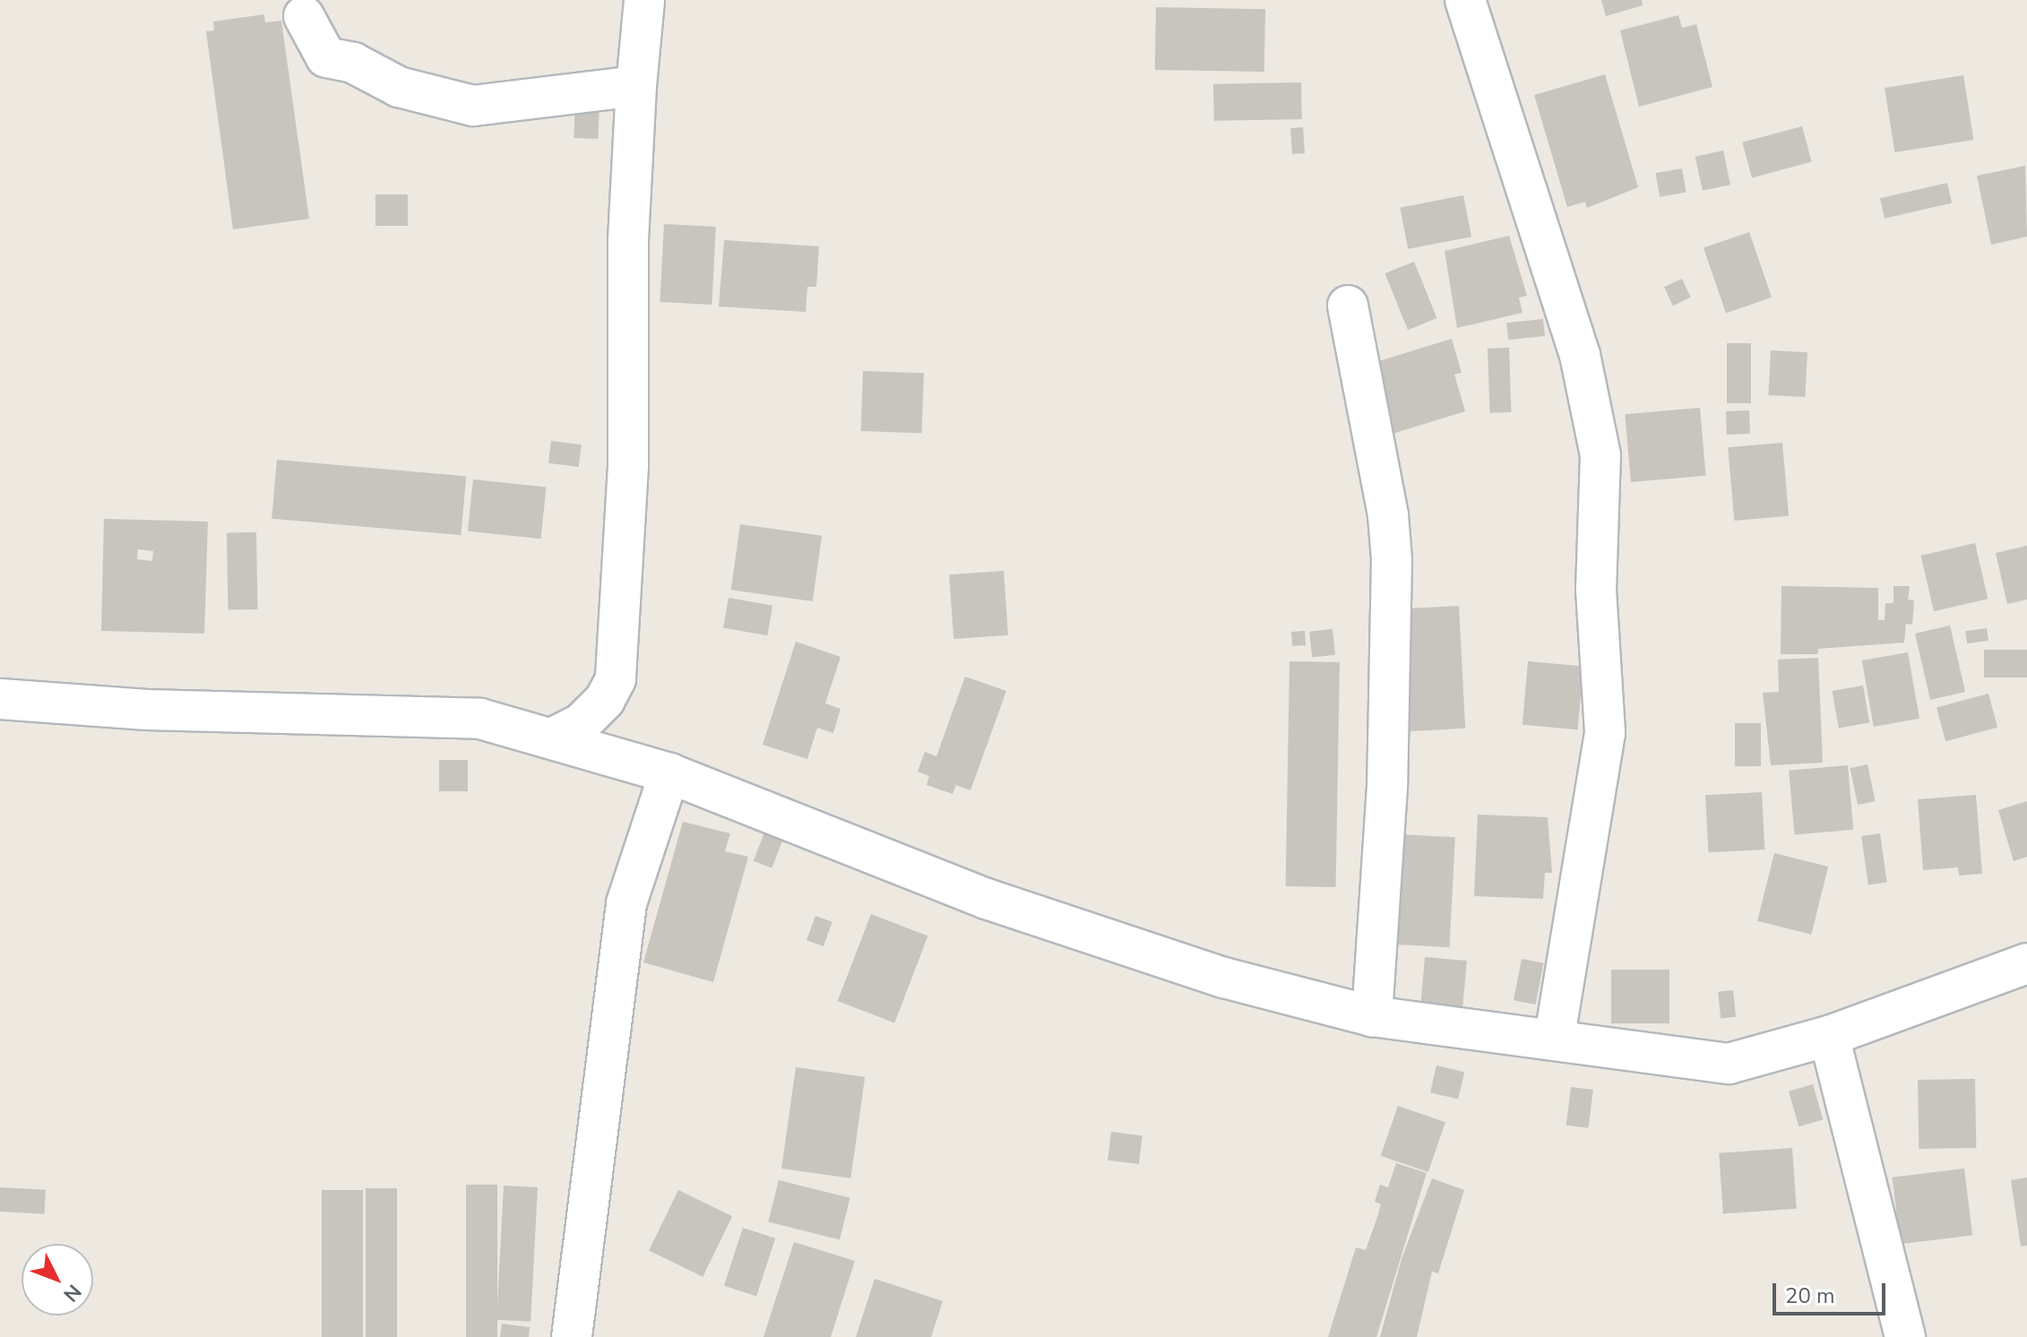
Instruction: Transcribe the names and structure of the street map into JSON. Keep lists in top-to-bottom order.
{
  "scale_bar": "20 m",
  "north": "bottom right"
}
